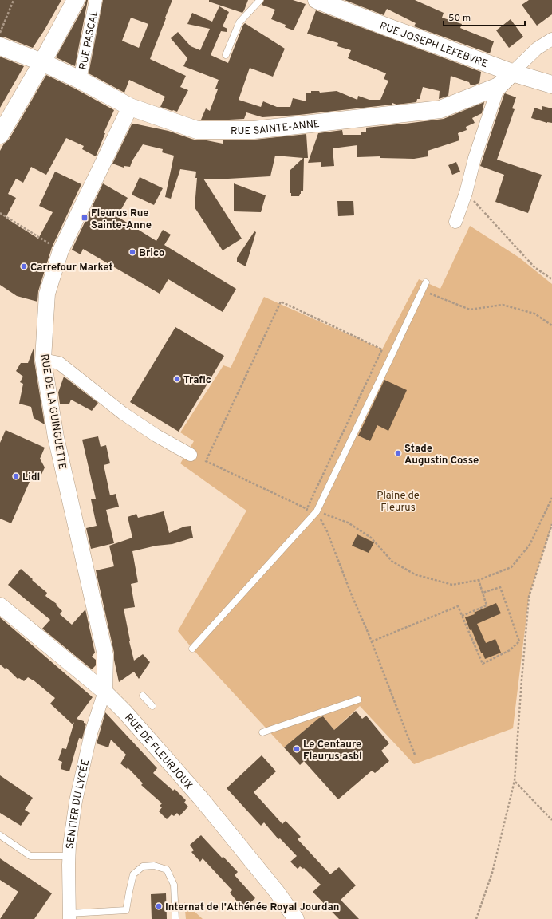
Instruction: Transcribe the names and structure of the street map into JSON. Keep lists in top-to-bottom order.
{
  "streets": {
    "main road": ["RUE JOSEPH LEFEBVRE", "RUE SAINTE-ANNE"],
    "street": [
      "RUE PASCAL",
      "RUE DE LA GUINGUETTE",
      "RUE DE FLEURJOUX",
      "SENTIER DU LYCÉE"
    ]
  },
  "crossings": [
    ["RUE PASCAL", "RUE SAINTE-ANNE"],
    ["RUE JOSEPH LEFEBVRE", "RUE SAINTE-ANNE"],
    ["RUE SAINTE-ANNE", "RUE DE LA GUINGUETTE"],
    ["RUE DE LA GUINGUETTE", "RUE DE FLEURJOUX"],
    ["RUE DE LA GUINGUETTE", "SENTIER DU LYCÉE"],
    ["RUE DE FLEURJOUX", "SENTIER DU LYCÉE"]
  ],
  "parks": ["Plaine de Fleurus"],
  "places": {
    "transit": ["Fleurus Rue Sainte-Anne"],
    "other": [
      "Brico",
      "Carrefour Market",
      "Trafic",
      "Stade Augustin Cosse",
      "Lidl",
      "Le Centaure Fleurus asbl",
      "Internat de l'Athénée Royal Jourdan"
    ]
  },
  "scale_bar": "50 m"
}
